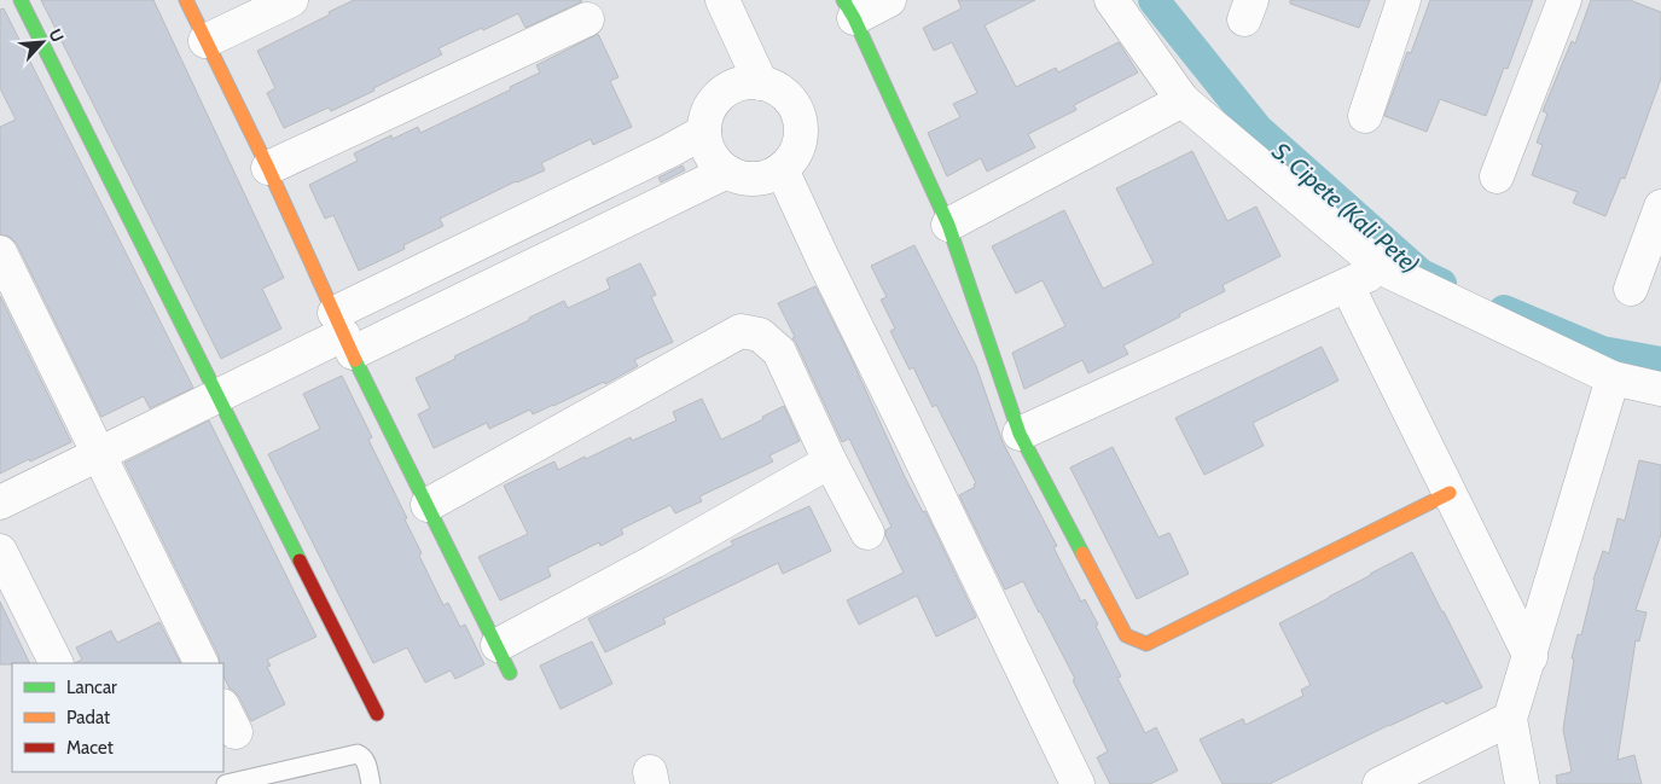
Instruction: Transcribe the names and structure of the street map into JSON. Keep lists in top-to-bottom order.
{
  "water": ["S. Cipete (Kali Pete)"],
  "legend": ["Lancar", "Padat", "Macet"],
  "north": "top right"
}
